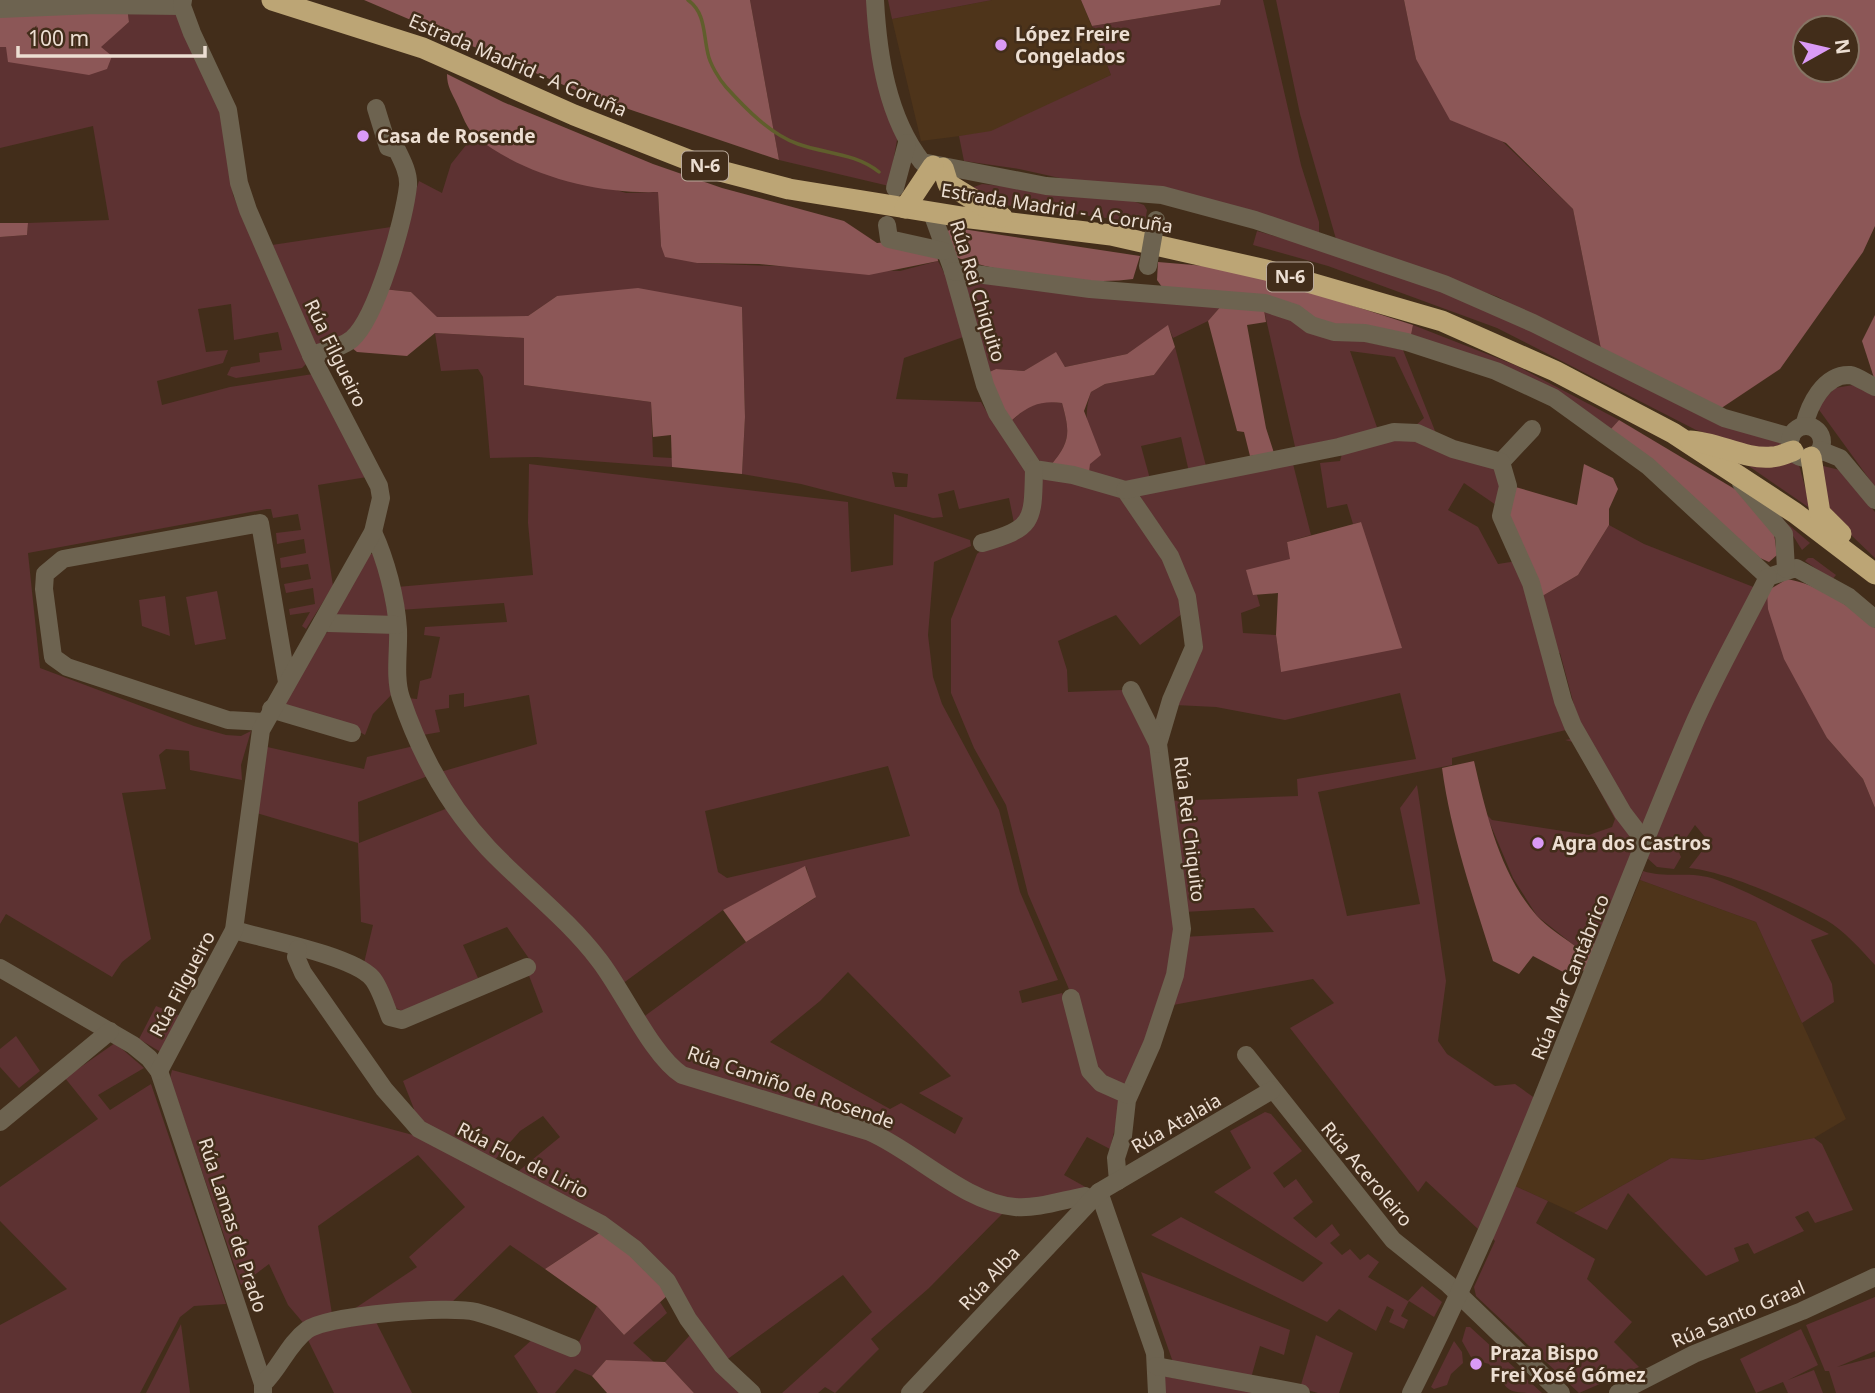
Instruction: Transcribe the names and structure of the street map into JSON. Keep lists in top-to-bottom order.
{
  "streets": {
    "highway": ["Estrada Madrid - A Coruña", "N-6"],
    "street": [
      "Rúa Rei Chiquito",
      "Rúa Filgueiro",
      "Rúa Mar Cantábrico",
      "Rúa Camiño de Rosende",
      "Rúa Atalaia",
      "Rúa Flor de Lirio",
      "Rúa Aceroleiro",
      "Rúa Lamas de Prado",
      "Rúa Alba",
      "Rúa Santo Graal"
    ]
  },
  "crossings": [
    ["Estrada Madrid - A Coruña", "Rúa Rei Chiquito"],
    ["Rúa Rei Chiquito", "Rúa Atalaia"],
    ["Rúa Filgueiro", "Rúa Camiño de Rosende"],
    ["Rúa Filgueiro", "Rúa Lamas de Prado"],
    ["Rúa Mar Cantábrico", "Rúa Aceroleiro"],
    ["Rúa Camiño de Rosende", "Rúa Atalaia"],
    ["Rúa Camiño de Rosende", "Rúa Alba"],
    ["Rúa Atalaia", "Rúa Aceroleiro"],
    ["Rúa Atalaia", "Rúa Alba"]
  ],
  "places": [
    "López Freire Congelados",
    "Casa de Rosende",
    "Agra dos Castros",
    "Praza Bispo Frei Xosé Gómez"
  ],
  "scale_bar": "100 m",
  "north": "right"
}
